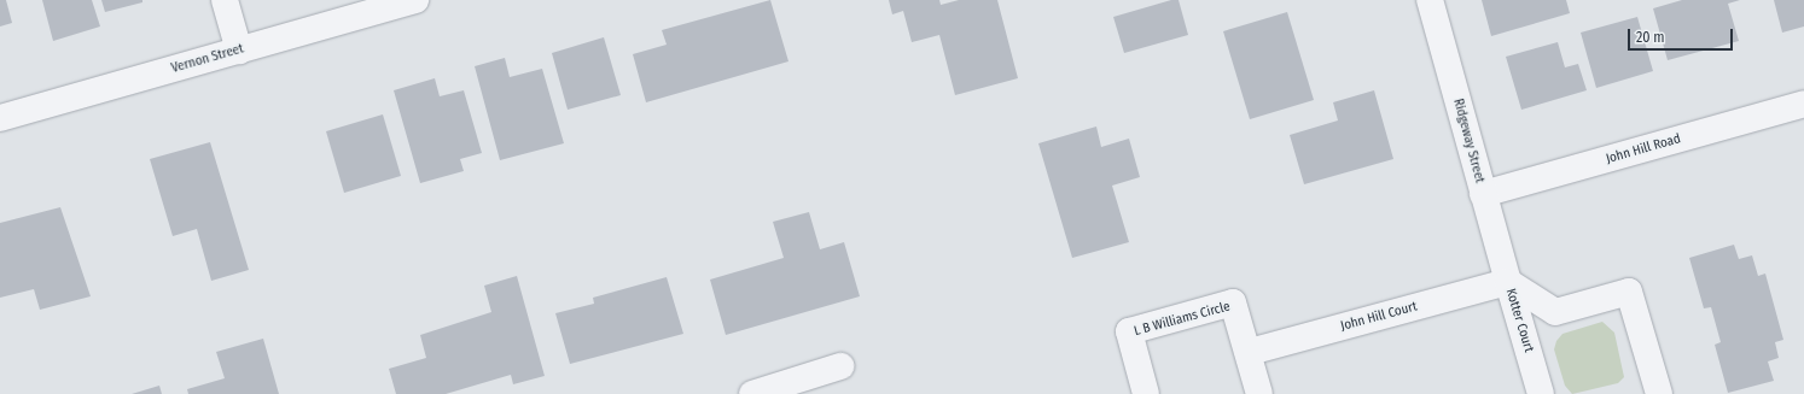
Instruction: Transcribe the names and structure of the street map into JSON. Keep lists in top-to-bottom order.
{
  "streets": {
    "street": [
      "Vernon Street",
      "Ridgeway Street",
      "John Hill Road",
      "John Hill Court",
      "L B Williams Circle",
      "Kotter Court"
    ]
  },
  "crossings": [
    ["Ridgeway Street", "John Hill Road"],
    ["Ridgeway Street", "John Hill Court"],
    ["Ridgeway Street", "Kotter Court"],
    ["John Hill Court", "L B Williams Circle"],
    ["John Hill Court", "Kotter Court"]
  ],
  "scale_bar": "20 m"
}
